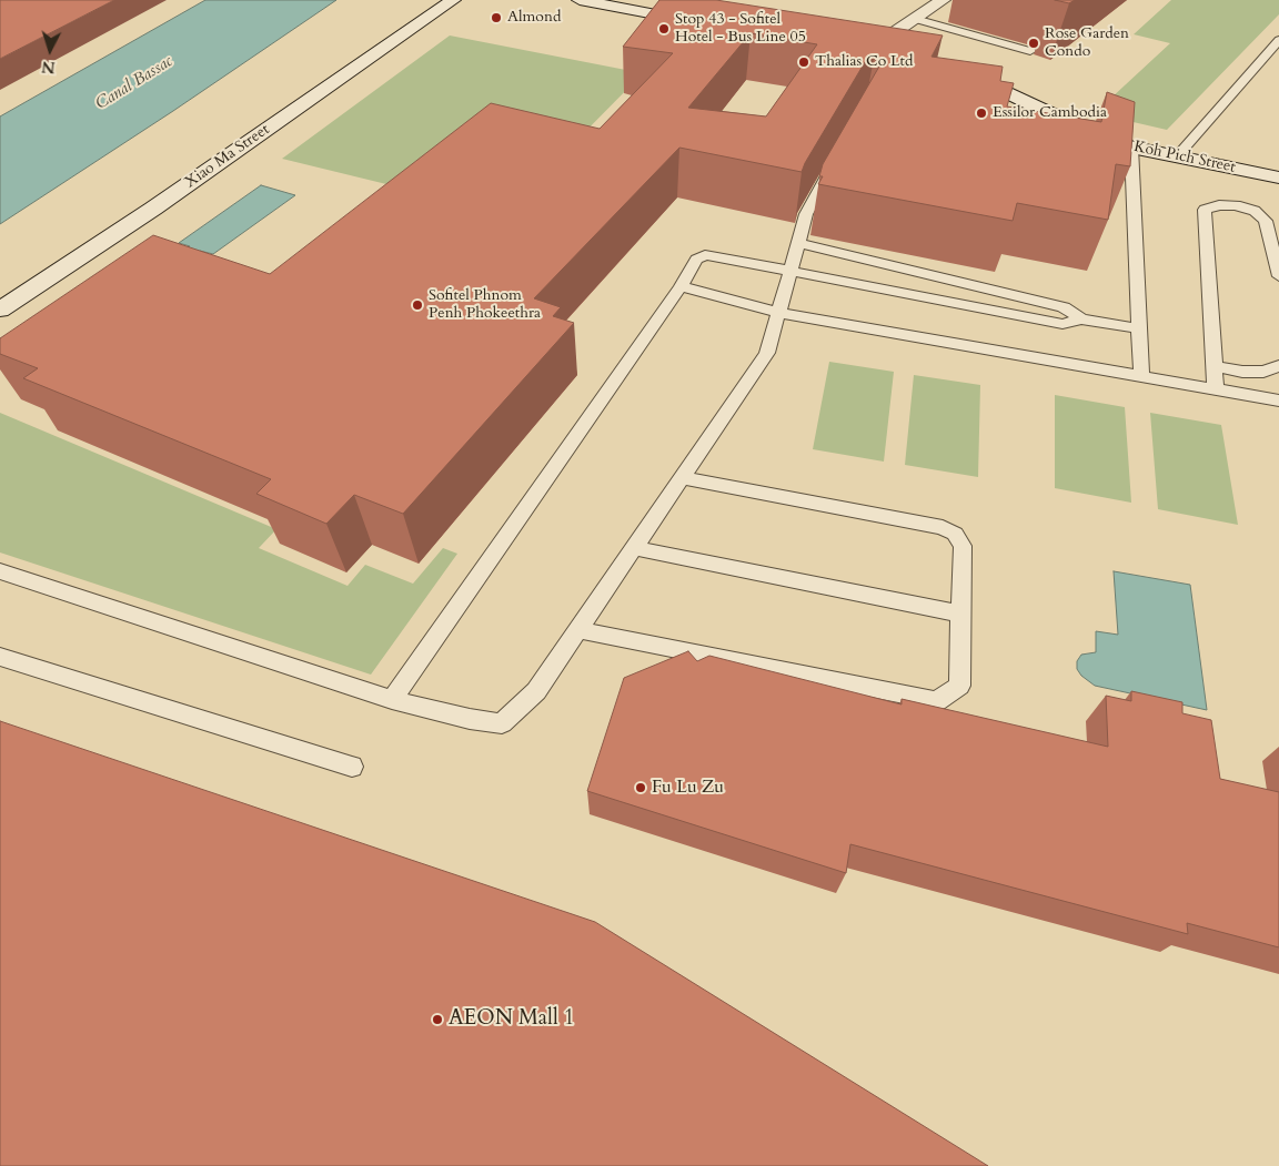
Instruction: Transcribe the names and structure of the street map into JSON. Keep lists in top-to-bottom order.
{
  "streets": {
    "street": ["Xiao Ma Street", "Koh Pich Street"]
  },
  "water": ["Canal Bassac"],
  "places": [
    "Almond",
    "Stop 43 - Sofitel Hotel - Bus Line 05",
    "Rose Garden Condo",
    "Thalias Co Ltd",
    "Essilor Cambodia",
    "Sofitel Phnom Penh Phokeethra",
    "Fu Lu Zu",
    "AEON Mall 1"
  ],
  "north": "bottom"
}
